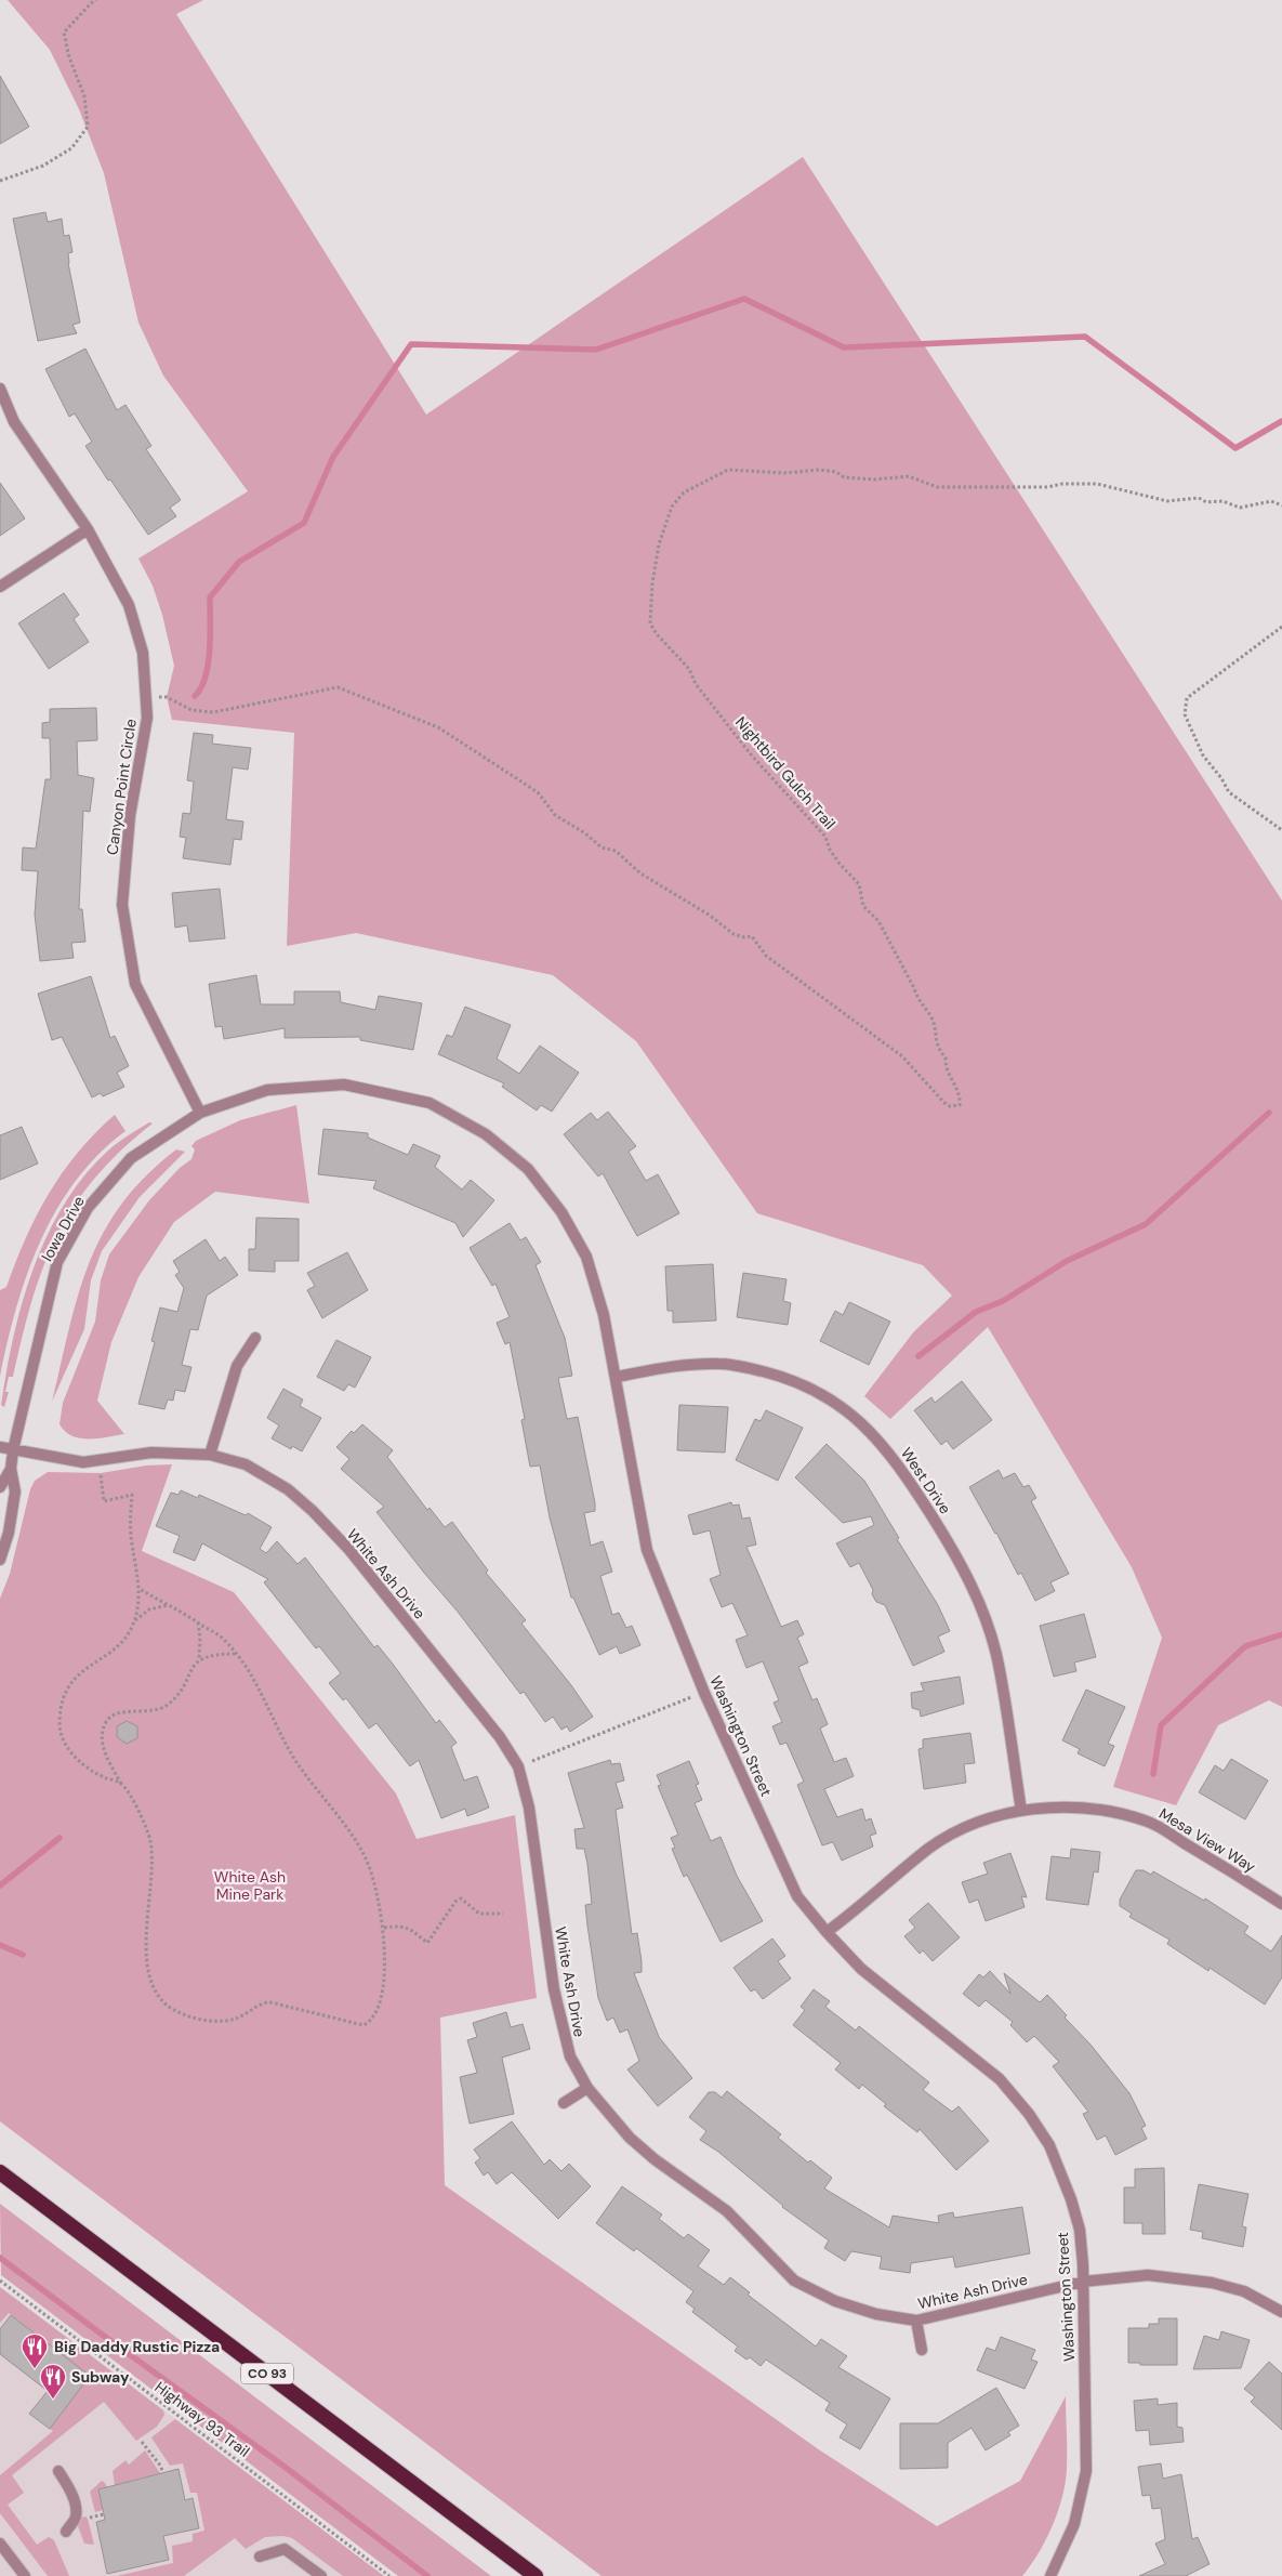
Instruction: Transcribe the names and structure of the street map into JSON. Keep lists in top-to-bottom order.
{
  "streets": {
    "highway": ["CO 93"],
    "street": [
      "Canyon Point Circle",
      "Iowa Drive",
      "West Drive",
      "White Ash Drive",
      "Washington Street",
      "Mesa View Way"
    ],
    "path": ["Nightbird Gulch Trail", "Highway 93 Trail"]
  },
  "crossings": [
    ["Nightbird Gulch Trail", "Canyon Point Circle"],
    ["Canyon Point Circle", "Iowa Drive"],
    ["Canyon Point Circle", "Washington Street"],
    ["Iowa Drive", "White Ash Drive"],
    ["Iowa Drive", "Washington Street"],
    ["West Drive", "Washington Street"],
    ["West Drive", "Mesa View Way"],
    ["White Ash Drive", "Washington Street"],
    ["Washington Street", "Mesa View Way"]
  ],
  "parks": ["White Ash Mine Park"],
  "places": {
    "restaurant": ["Big Daddy Rustic Pizza", "Subway"]
  }
}
